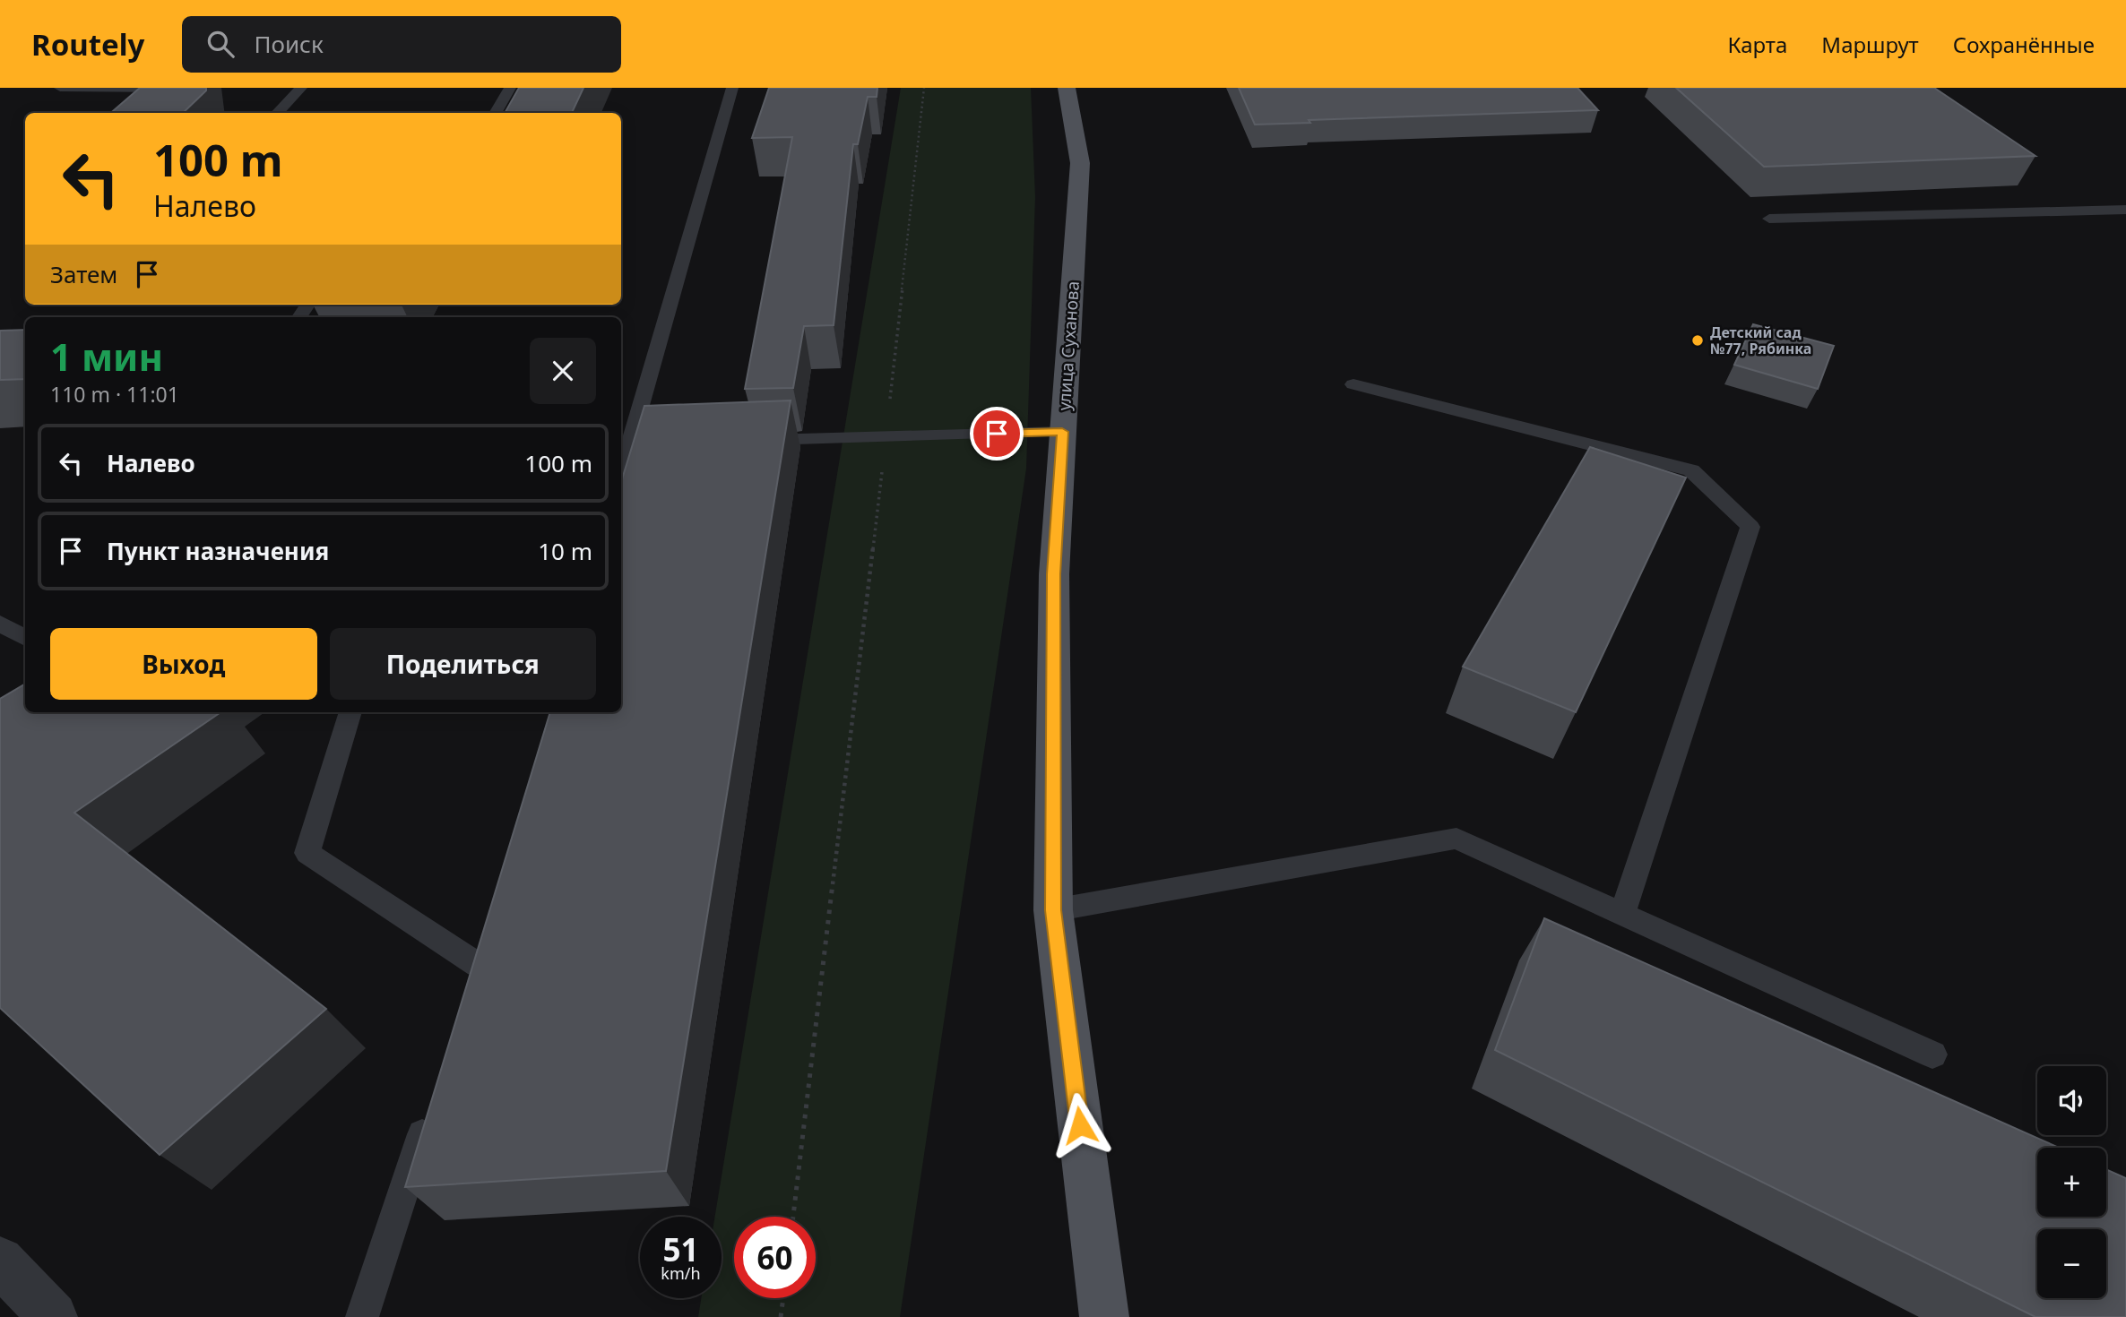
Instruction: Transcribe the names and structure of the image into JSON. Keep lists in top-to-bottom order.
{
  "streets": {
    "main road": ["улица Суханова"]
  },
  "places": ["Детский сад №77, Рябинка"],
  "page": {
    "header": "Routely",
    "search": "Поиск",
    "nav": ["Карта", "Маршрут", "Сохранённые"],
    "turn": ["100 m", "Налево"],
    "then": "Затем",
    "heading": ["1 мин", "110 m · 11:01"],
    "list": [
      {
        "name": "Налево",
        "value": "100 m"
      },
      {
        "name": "Пункт назначения",
        "value": "10 m"
      }
    ],
    "buttons": ["Выход", "Поделиться"],
    "map_buttons": ["+", "−"],
    "speed": "51 km/h",
    "limit": "60"
  }
}
